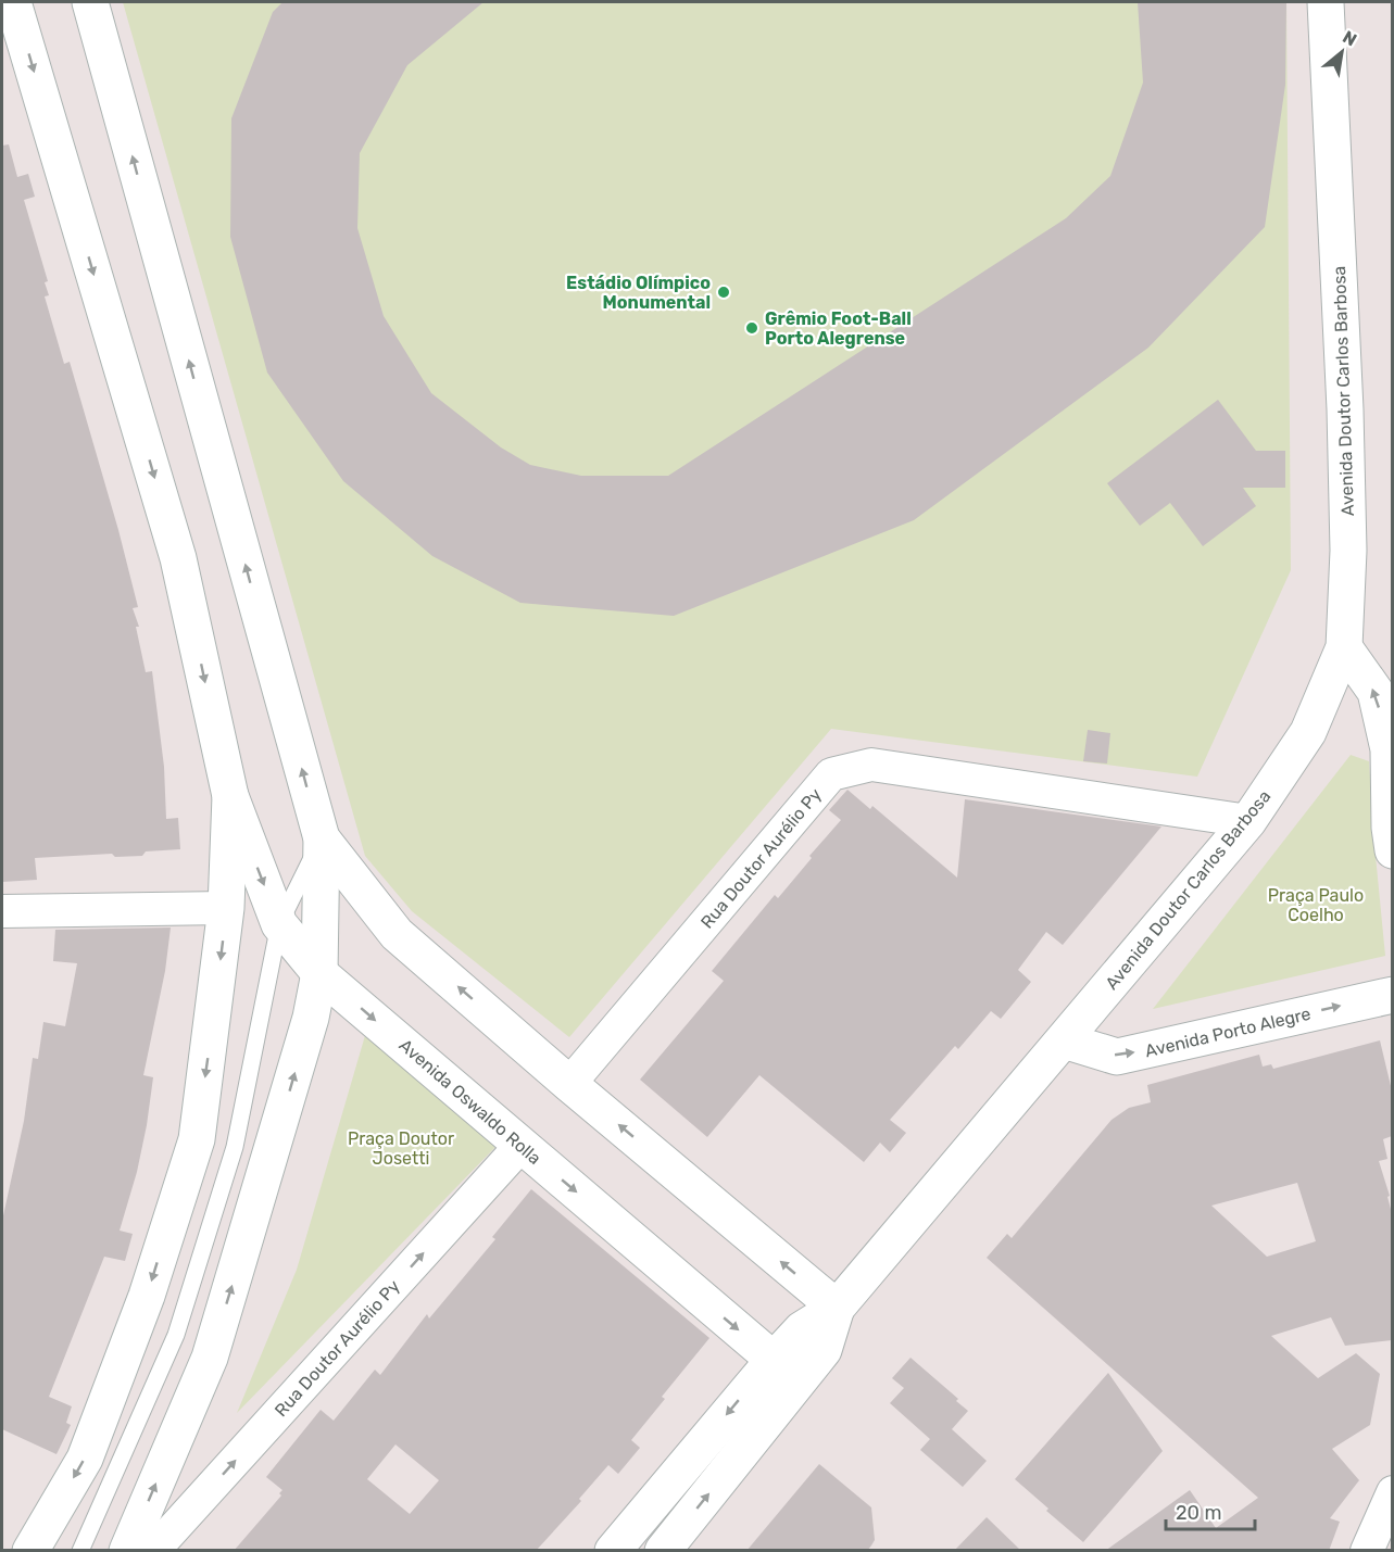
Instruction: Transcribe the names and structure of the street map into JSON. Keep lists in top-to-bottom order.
{
  "streets": {
    "street": [
      "Avenida Doutor Carlos Barbosa",
      "Rua Doutor Aurélio Py",
      "Avenida Porto Alegre",
      "Avenida Oswaldo Rolla"
    ]
  },
  "crossings": [
    ["Avenida Doutor Carlos Barbosa", "Rua Doutor Aurélio Py"],
    ["Avenida Doutor Carlos Barbosa", "Avenida Porto Alegre"],
    ["Avenida Doutor Carlos Barbosa", "Avenida Oswaldo Rolla"],
    ["Rua Doutor Aurélio Py", "Avenida Oswaldo Rolla"]
  ],
  "one_way": ["Avenida Porto Alegre"],
  "parks": ["Praça Paulo Coelho", "Praça Doutor Josetti"],
  "places": ["Estádio Olímpico Monumental", "Grêmio Foot-Ball Porto Alegrense"],
  "scale_bar": "20 m",
  "north": "top right"
}
